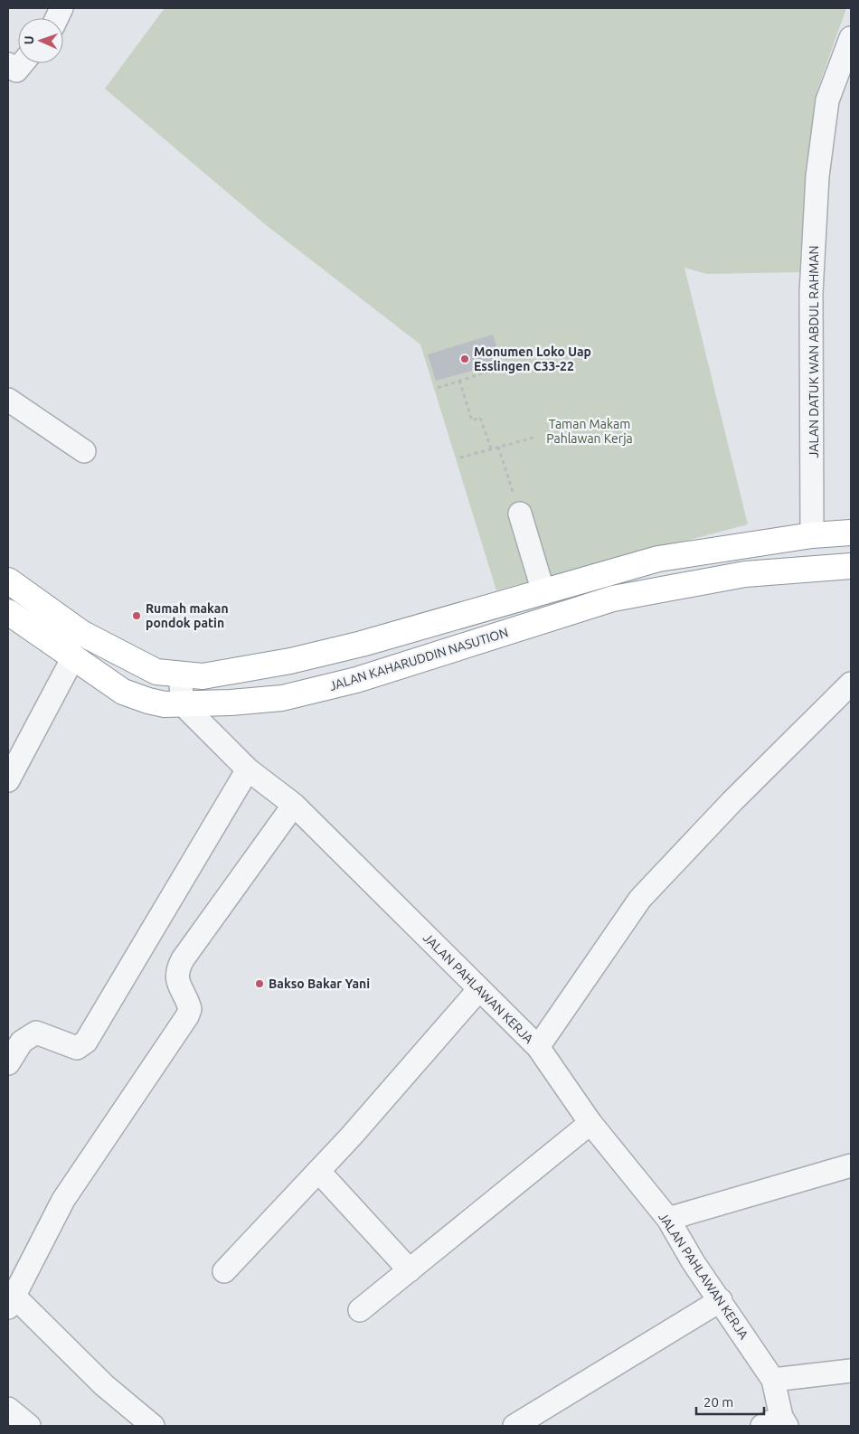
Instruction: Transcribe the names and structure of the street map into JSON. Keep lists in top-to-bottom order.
{
  "streets": {
    "highway": ["JALAN KAHARUDDIN NASUTION"],
    "street": ["JALAN DATUK WAN ABDUL RAHMAN", "JALAN PAHLAWAN KERJA"]
  },
  "crossings": [
    ["JALAN KAHARUDDIN NASUTION", "JALAN PAHLAWAN KERJA"]
  ],
  "parks": ["Taman Makam Pahlawan Kerja"],
  "places": ["Monumen Loko Uap Esslingen C33-22", "Rumah makan pondok patin", "Bakso Bakar Yani"],
  "scale_bar": "20 m",
  "north": "left"
}
